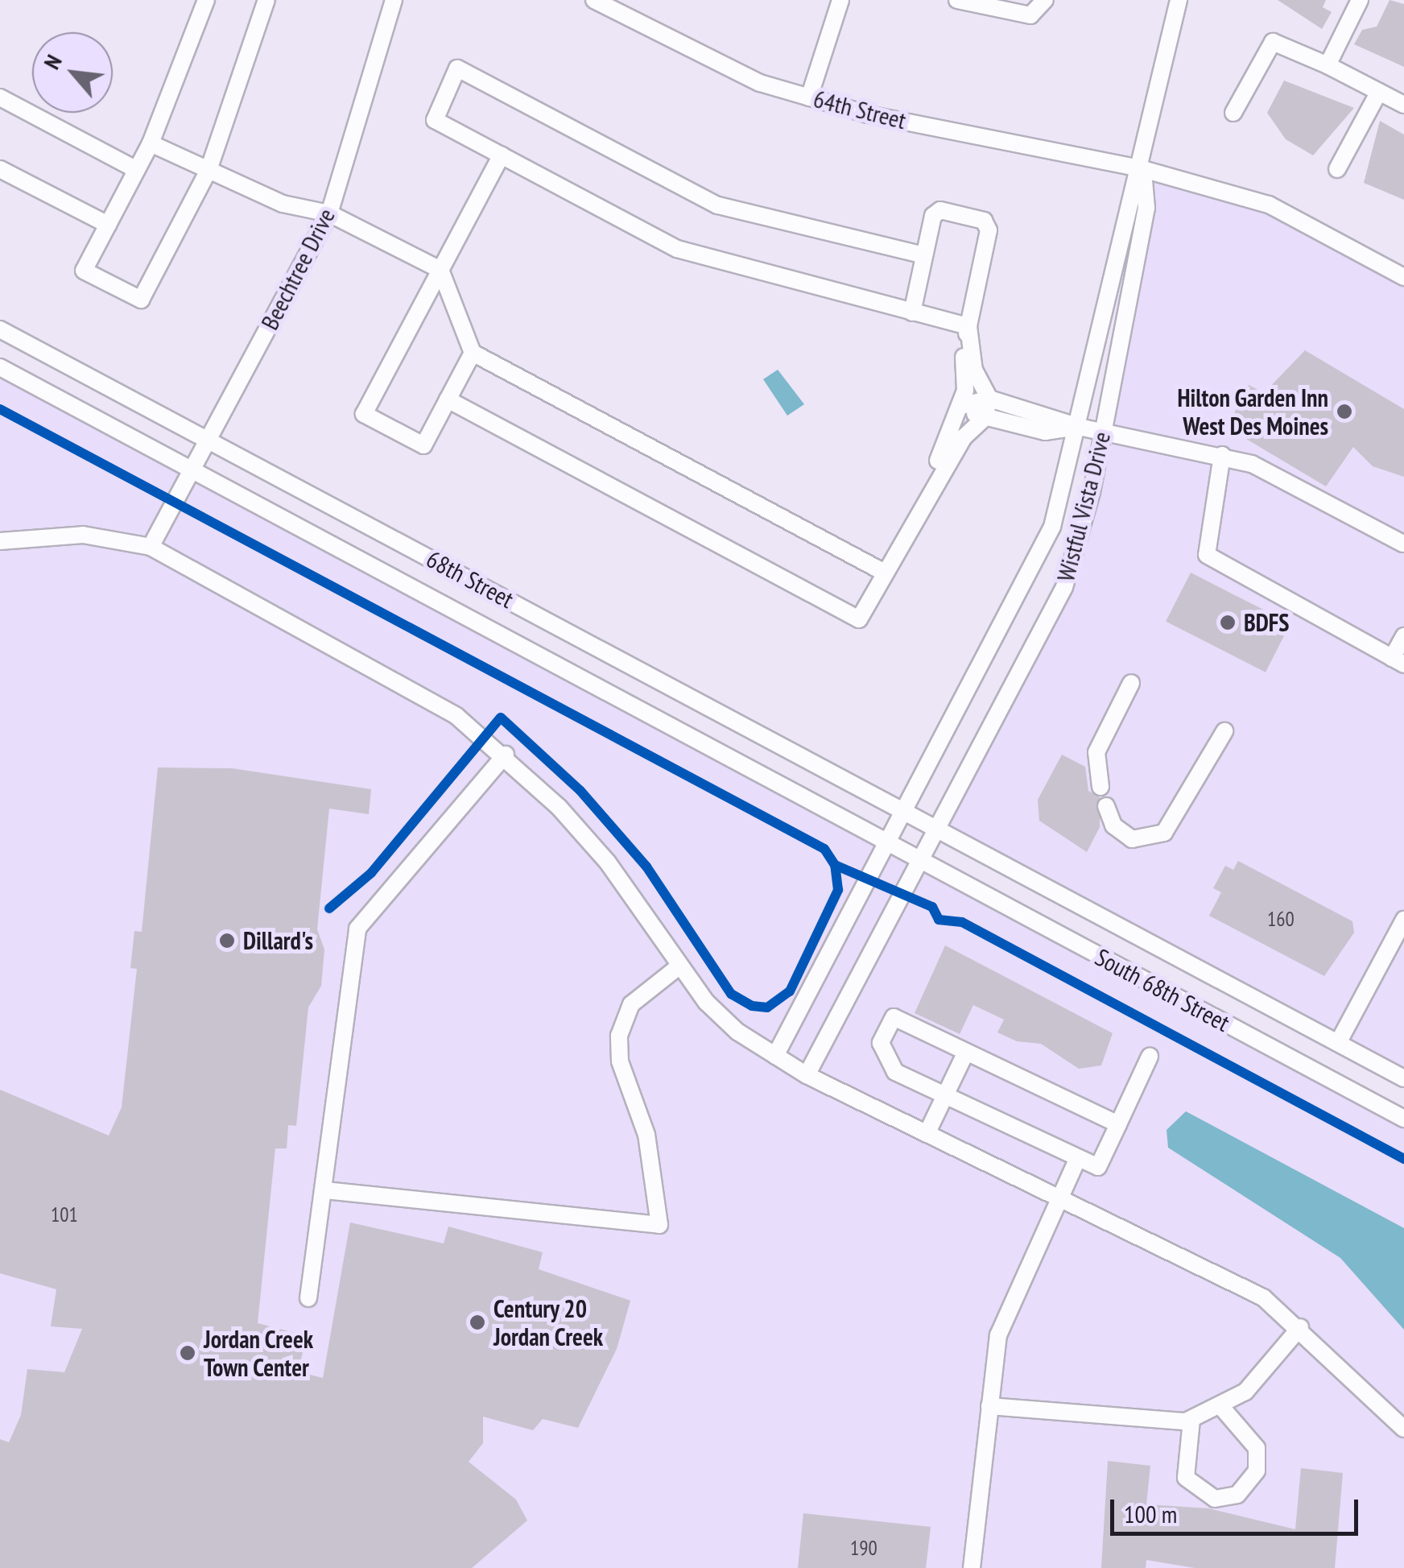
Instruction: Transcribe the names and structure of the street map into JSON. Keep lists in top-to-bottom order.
{
  "streets": {
    "street": [
      "64th Street",
      "Beechtree Drive",
      "Wistful Vista Drive",
      "68th Street",
      "South 68th Street"
    ]
  },
  "crossings": [
    ["64th Street", "Wistful Vista Drive"],
    ["Beechtree Drive", "68th Street"],
    ["Wistful Vista Drive", "68th Street"],
    ["Wistful Vista Drive", "South 68th Street"],
    ["68th Street", "South 68th Street"]
  ],
  "places": [
    "Hilton Garden Inn West Des Moines",
    "BDFS",
    "Dillard's",
    "Century 20 Jordan Creek",
    "Jordan Creek Town Center"
  ],
  "house_numbers": ["160", "101", "190"],
  "scale_bar": "100 m",
  "north": "top left"
}
